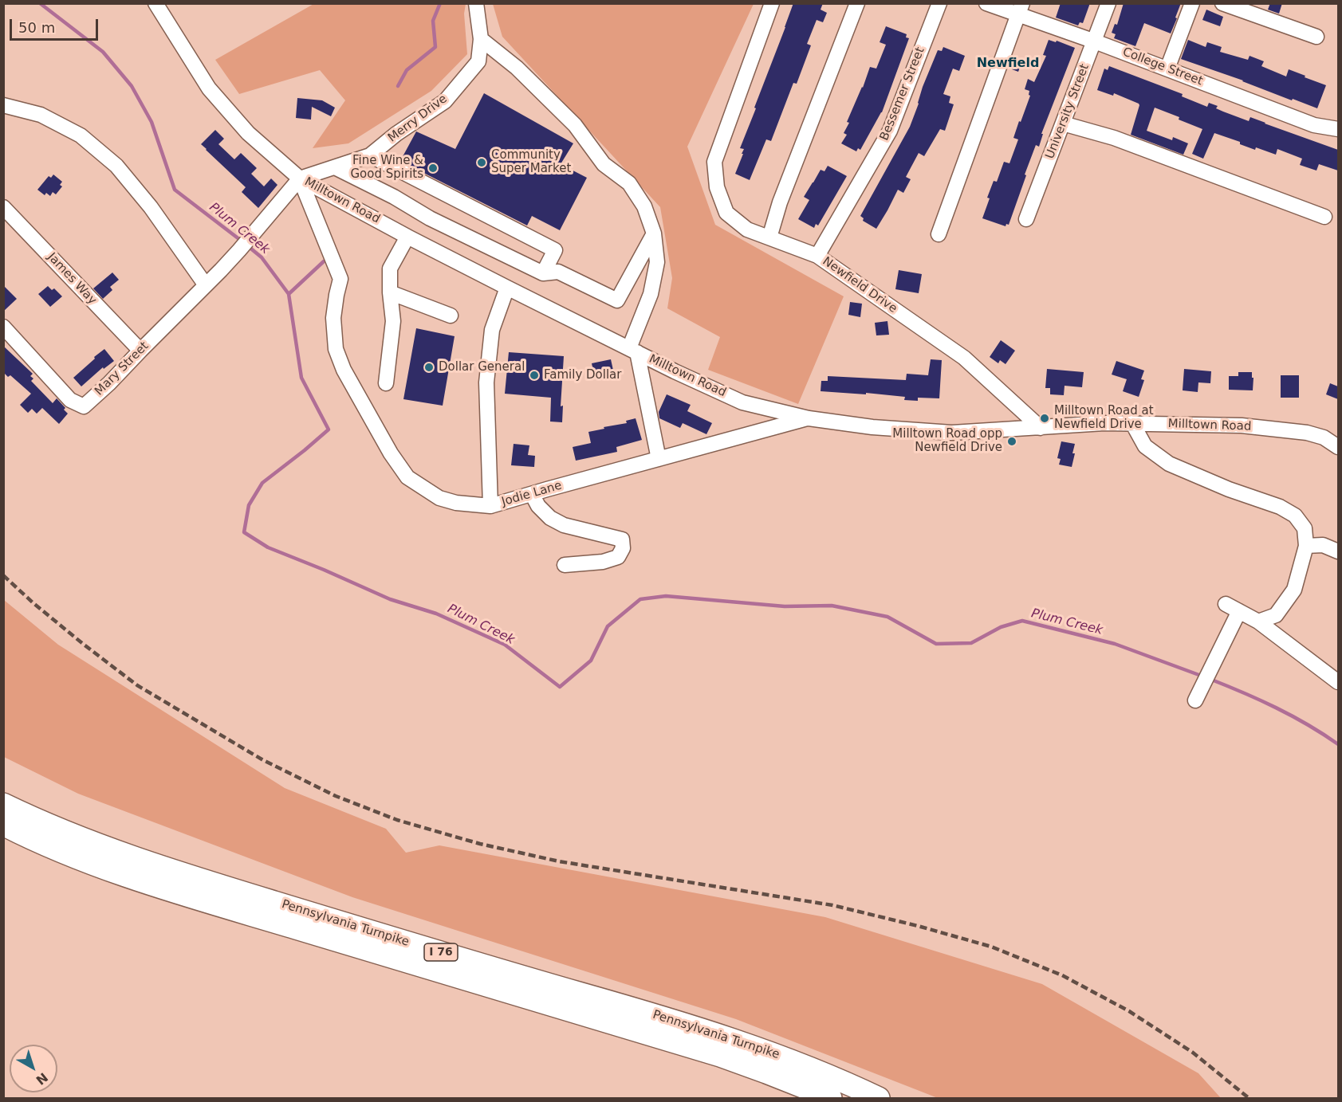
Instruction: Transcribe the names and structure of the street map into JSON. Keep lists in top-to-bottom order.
{
  "streets": {
    "highway": ["Pennsylvania Turnpike", "I 76"],
    "street": [
      "College Street",
      "Bessemer Street",
      "University Street",
      "Merry Drive",
      "Milltown Road",
      "James Way",
      "Newfield Drive",
      "Mary Street",
      "Jodie Lane"
    ]
  },
  "crossings": [
    ["College Street", "University Street"],
    ["Bessemer Street", "Newfield Drive"],
    ["Merry Drive", "Milltown Road"],
    ["Merry Drive", "Mary Street"],
    ["Merry Drive", "Jodie Lane"],
    ["Milltown Road", "Newfield Drive"],
    ["Milltown Road", "Mary Street"],
    ["Milltown Road", "Jodie Lane"],
    ["James Way", "Mary Street"],
    ["Mary Street", "Jodie Lane"]
  ],
  "districts": ["Newfield"],
  "water": ["Plum Creek"],
  "places": [
    "Community Super Market",
    "Fine Wine & Good Spirits",
    "Dollar General",
    "Family Dollar",
    "Milltown Road at Newfield Drive",
    "Milltown Road opp Newfield Drive"
  ],
  "scale_bar": "50 m",
  "north": "bottom right"
}
